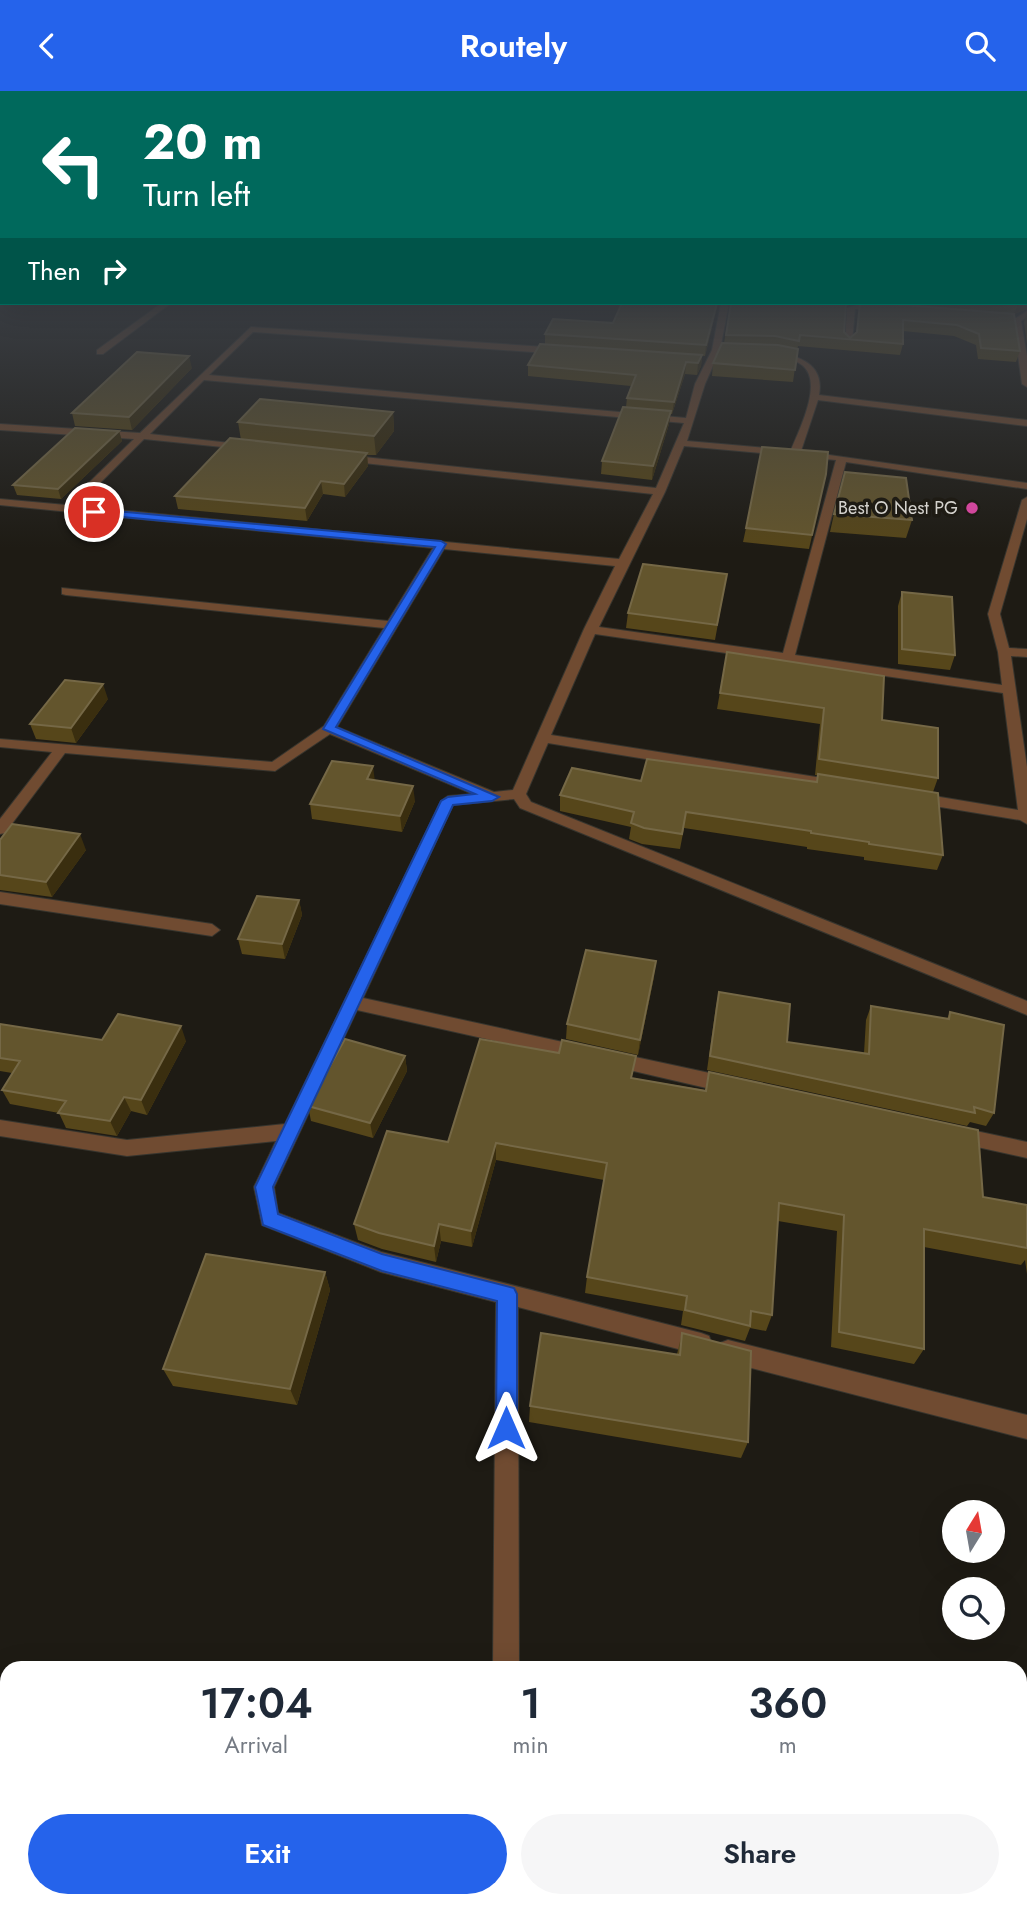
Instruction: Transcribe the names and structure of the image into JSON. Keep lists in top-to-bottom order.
{
  "places": ["Best O Nest PG"],
  "north": "top",
  "page": {
    "header": "Routely",
    "turn": ["20 m", "Turn left"],
    "then": "Then",
    "eta": [
      "17:04",
      "Arrival",
      "1",
      "min",
      "360",
      "m"
    ],
    "buttons": ["Exit", "Share"]
  }
}
